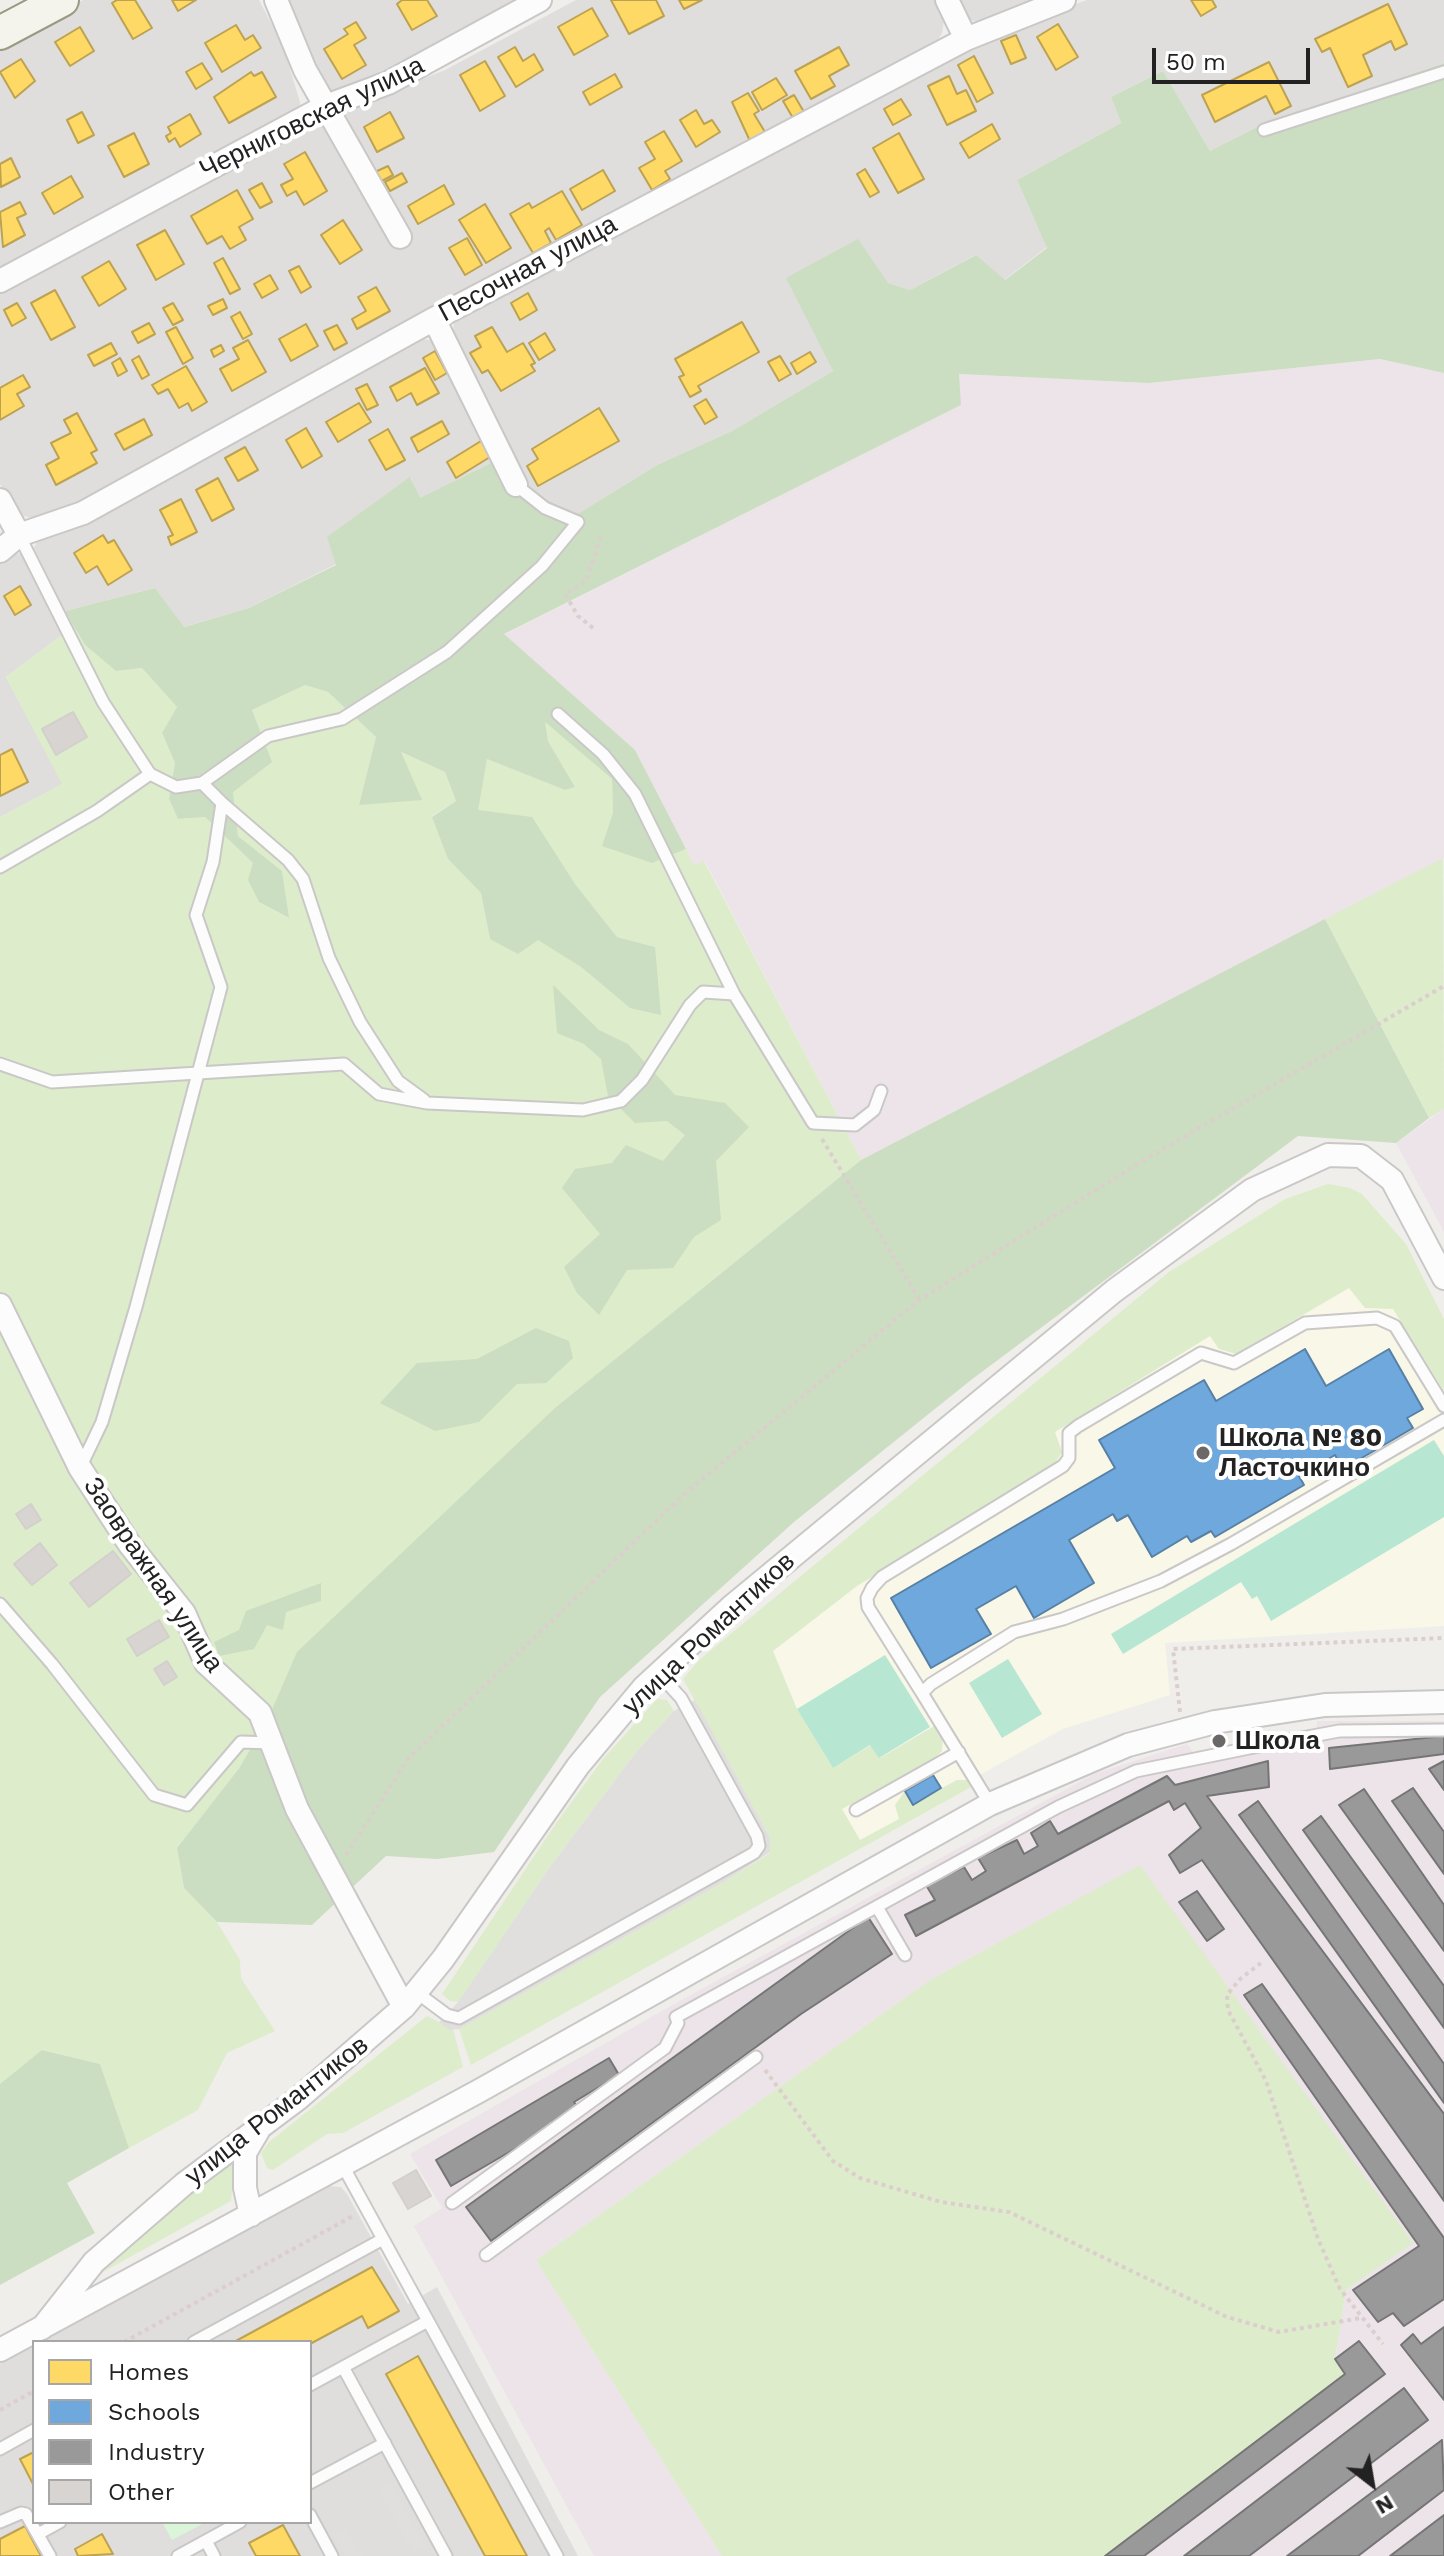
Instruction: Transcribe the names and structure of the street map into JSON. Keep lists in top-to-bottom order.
{
  "streets": {
    "street": [
      "Черниговская улица",
      "Песочная улица",
      "Заовражная улица",
      "улица Романтиков"
    ]
  },
  "crossings": [
    ["Заовражная улица", "улица Романтиков"]
  ],
  "places": ["Школа № 80 Ласточкино", "Школа"],
  "legend": [
    "Homes",
    "Schools",
    "Industry",
    "Other"
  ],
  "scale_bar": "50 m",
  "north": "bottom right"
}
